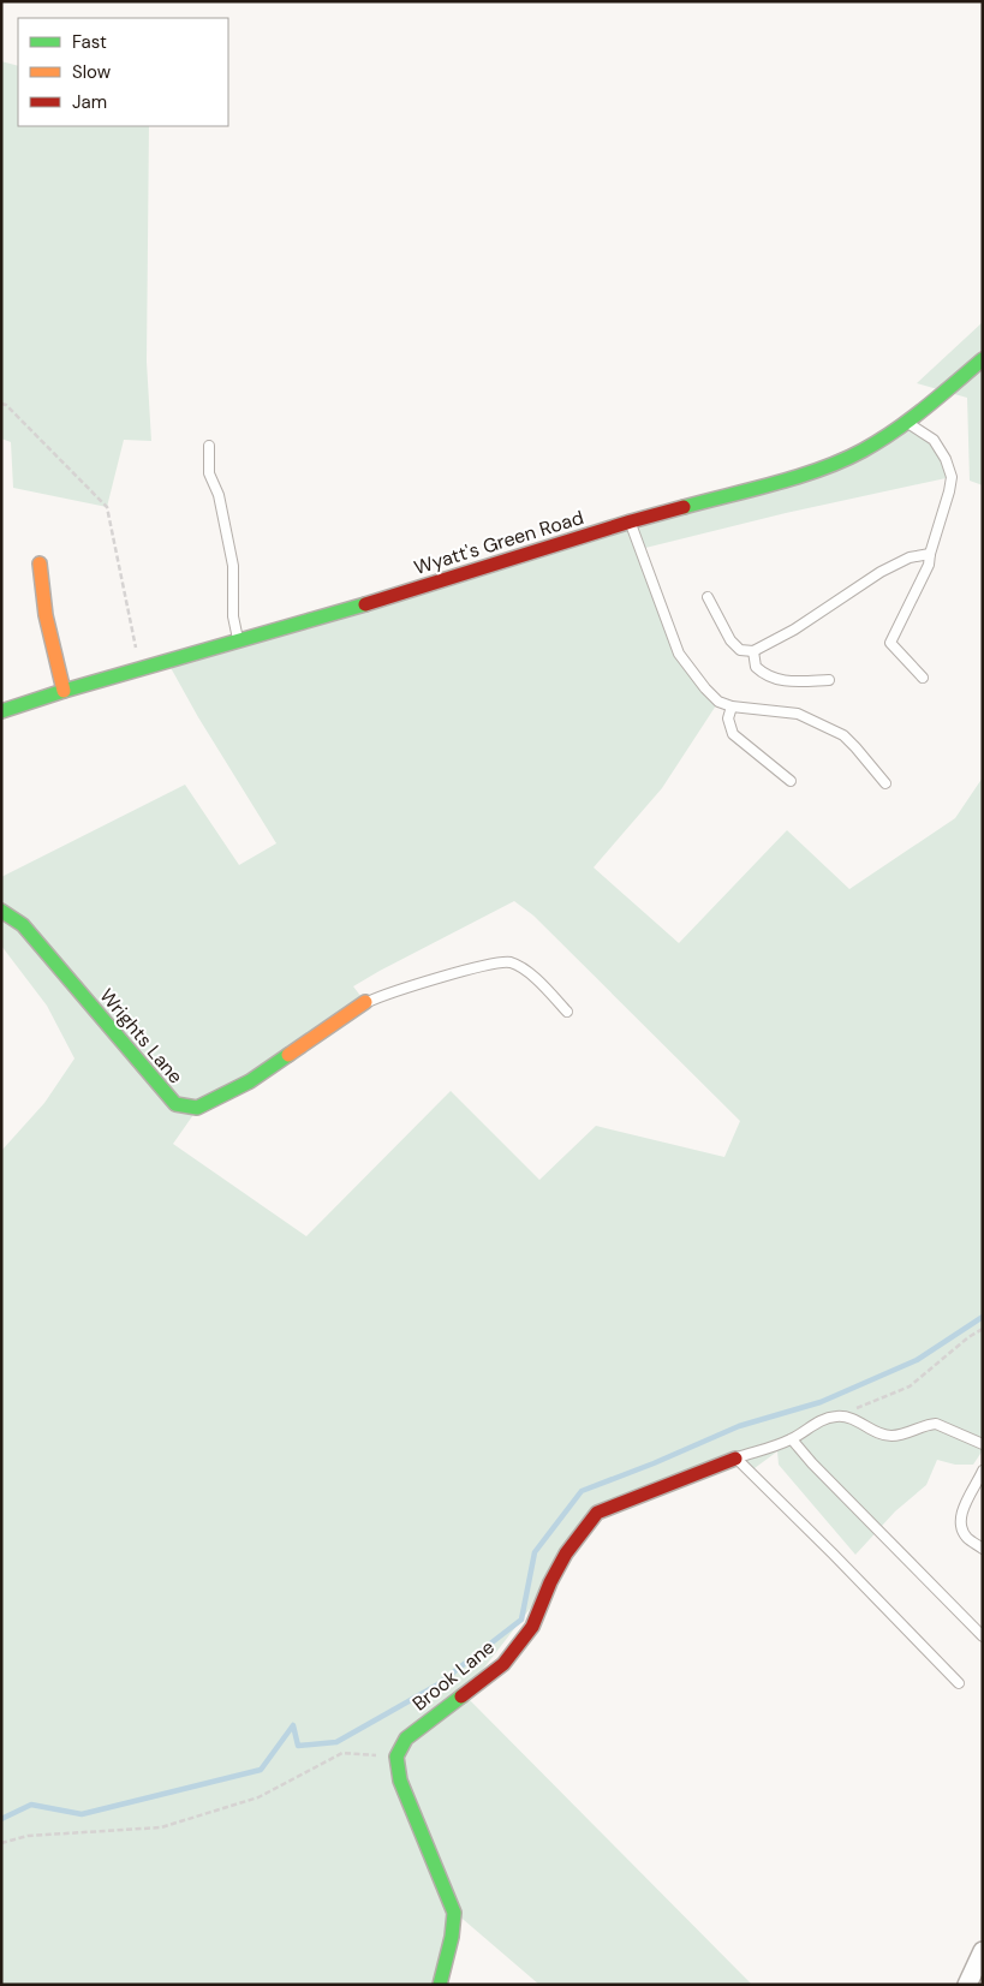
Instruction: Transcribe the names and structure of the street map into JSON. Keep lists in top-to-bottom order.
{
  "streets": {
    "street": ["Wyatt's Green Road", "Wrights Lane", "Brook Lane"]
  },
  "legend": ["Fast", "Slow", "Jam"]
}
